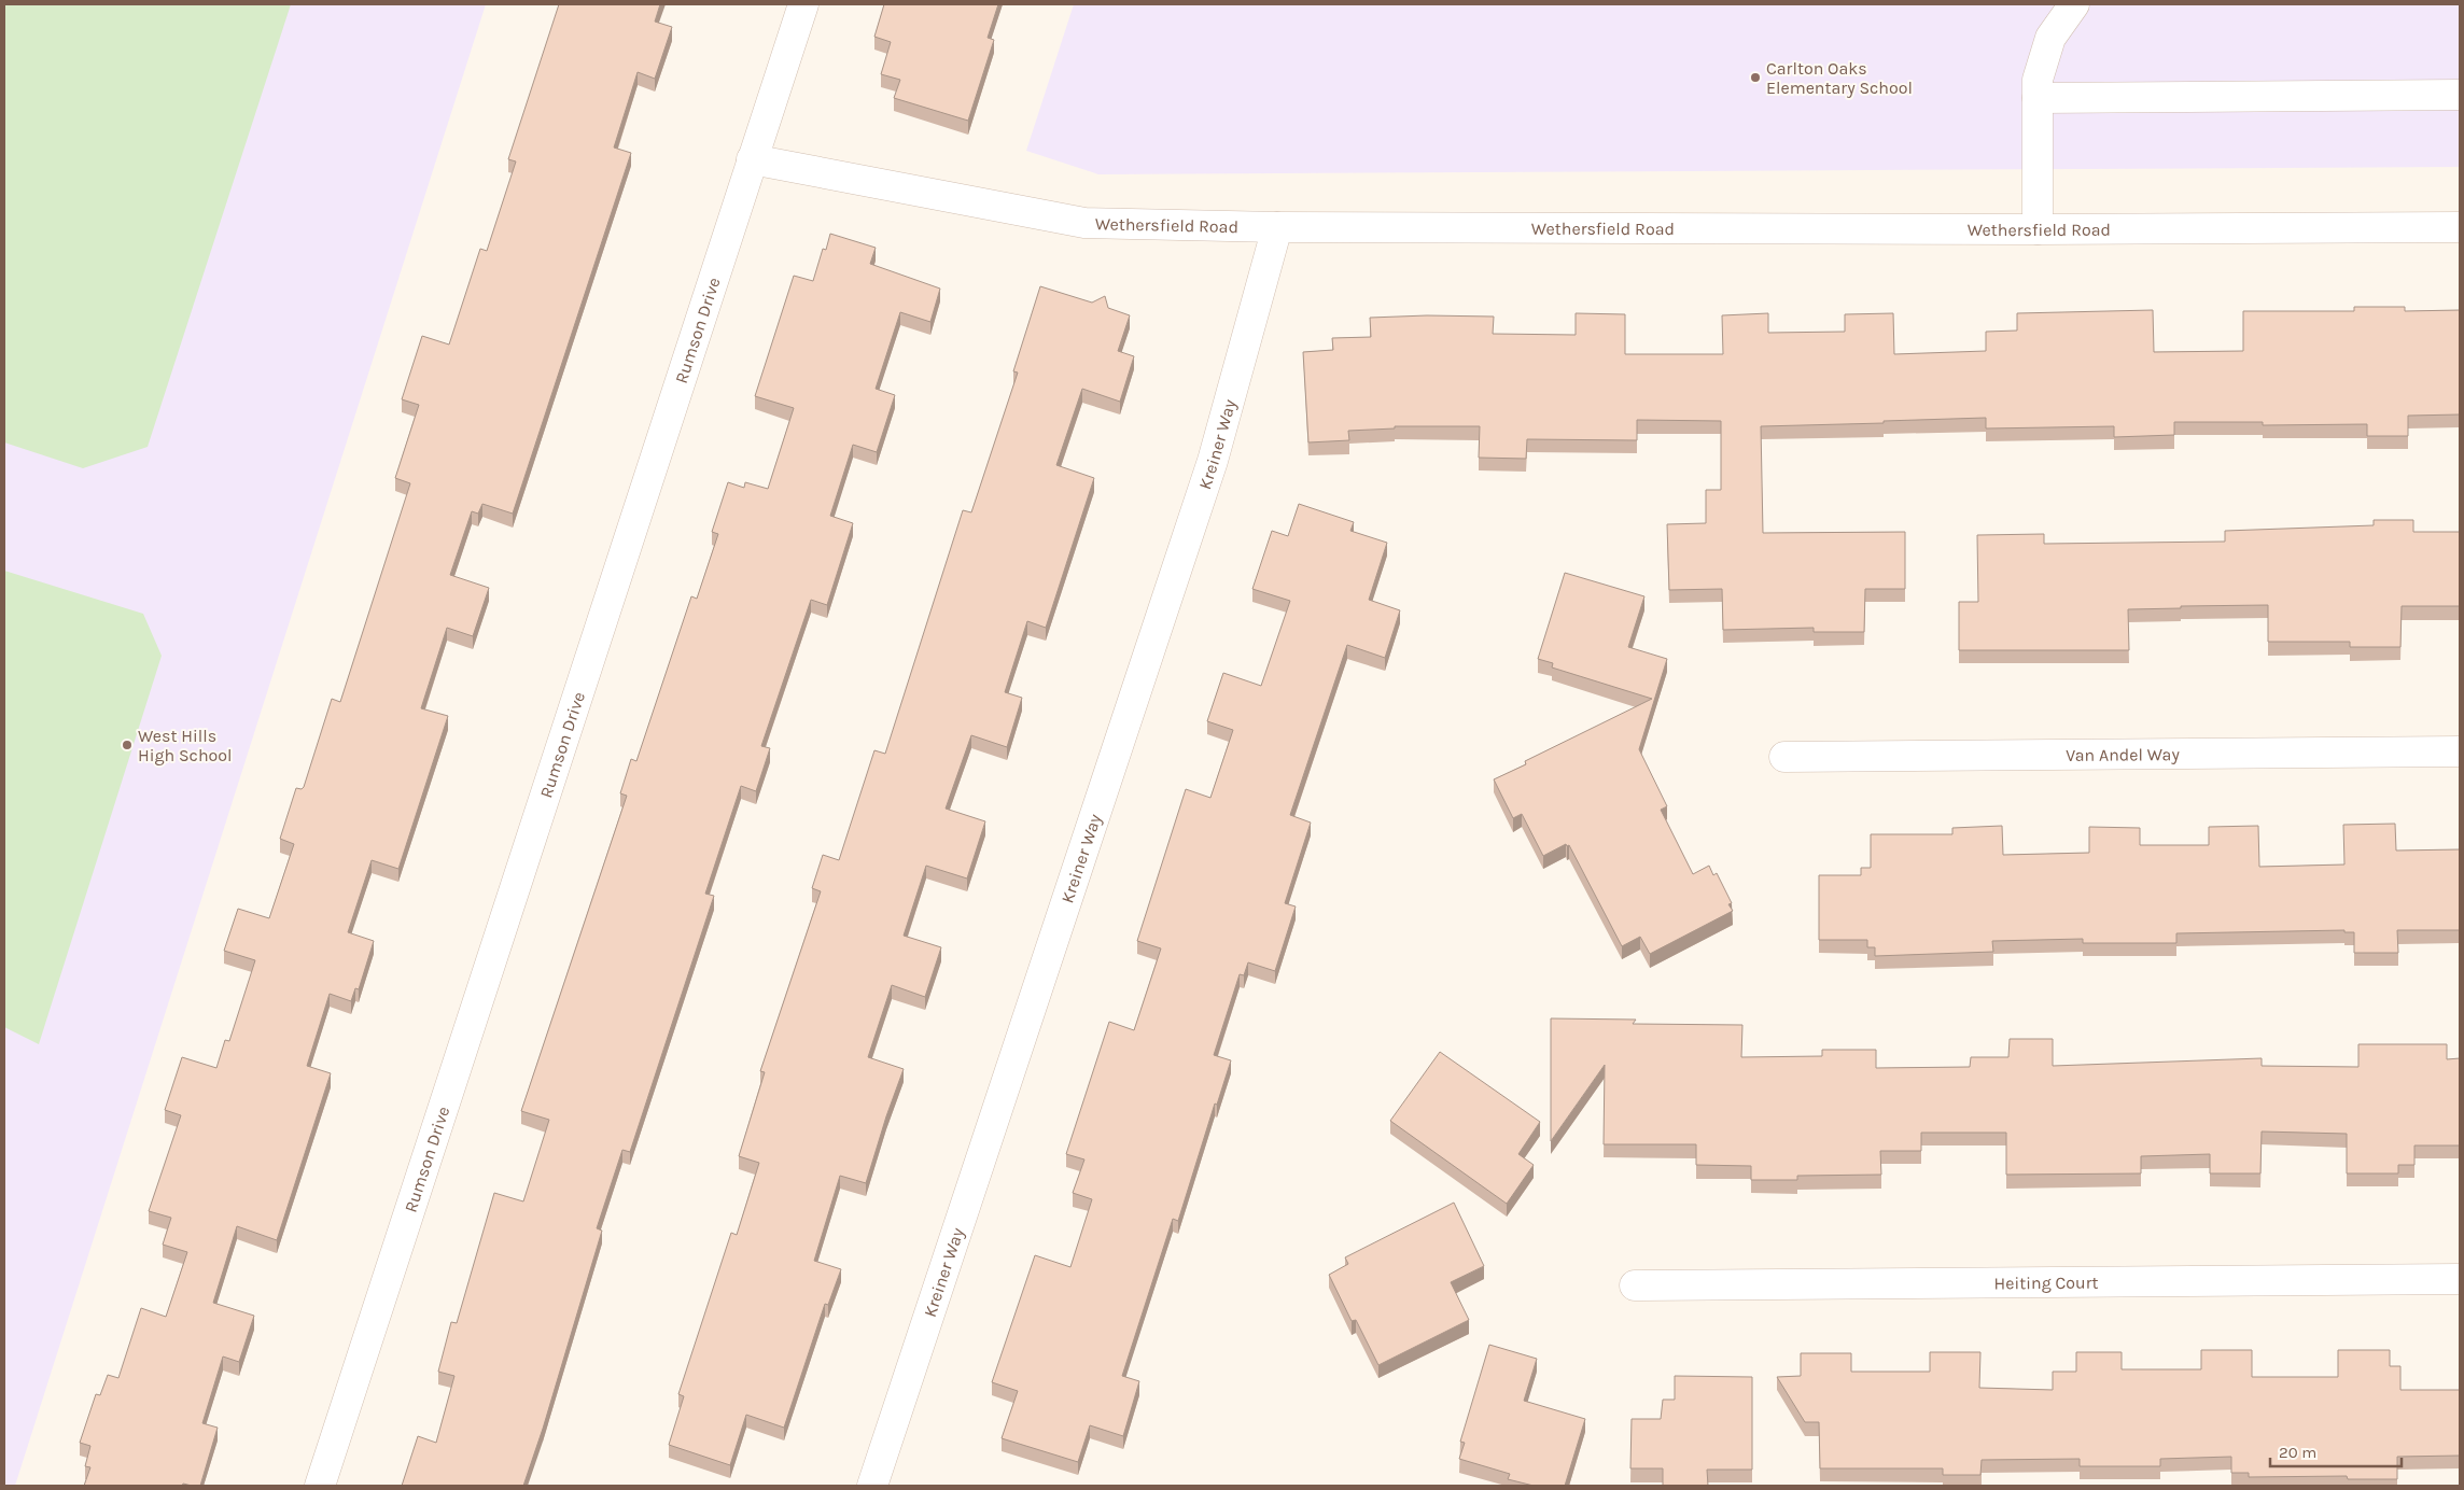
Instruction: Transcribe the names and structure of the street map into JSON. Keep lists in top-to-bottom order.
{
  "streets": {
    "street": [
      "Wethersfield Road",
      "Rumson Drive",
      "Kreiner Way",
      "Van Andel Way",
      "Heiting Court"
    ]
  },
  "crossings": [
    ["Wethersfield Road", "Rumson Drive"],
    ["Wethersfield Road", "Kreiner Way"]
  ],
  "places": ["Carlton Oaks Elementary School", "West Hills High School"],
  "scale_bar": "20 m"
}
